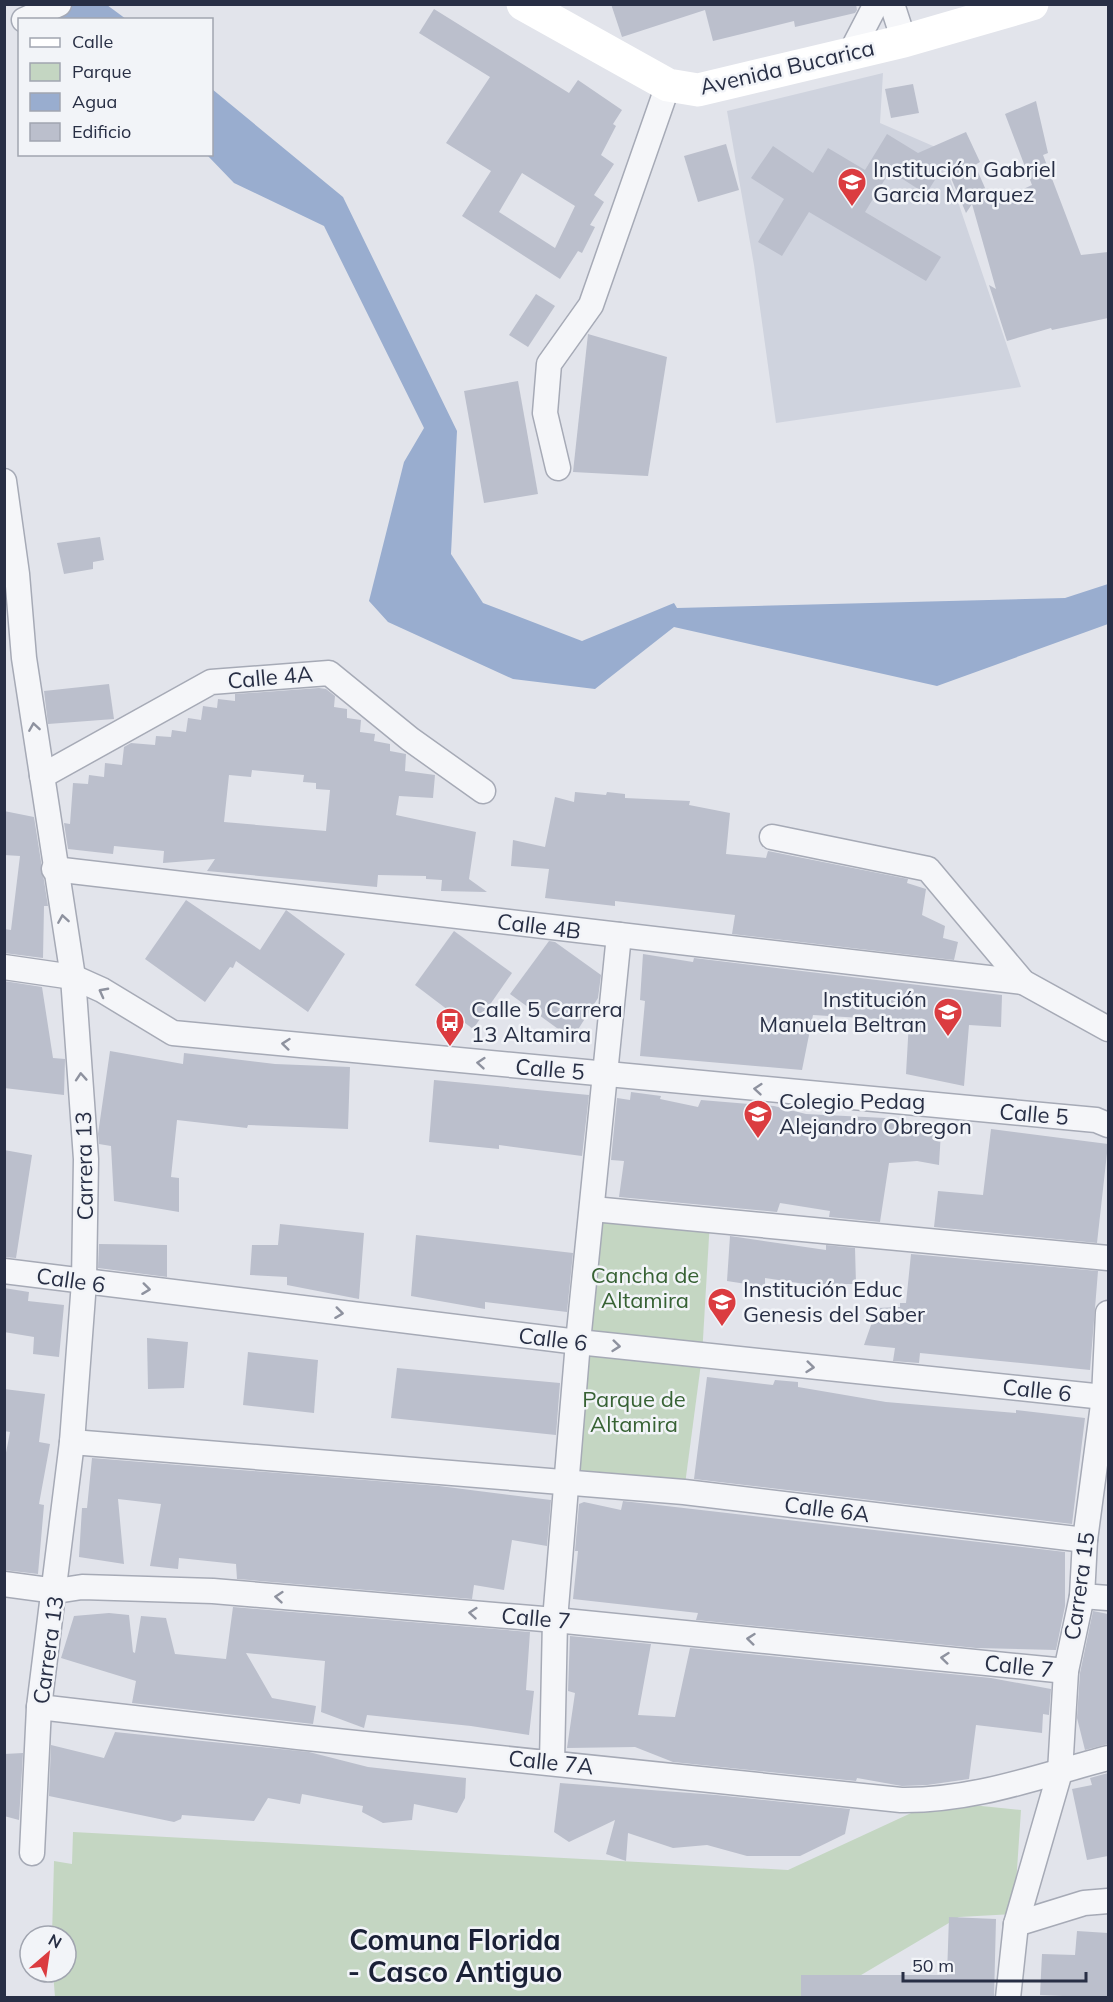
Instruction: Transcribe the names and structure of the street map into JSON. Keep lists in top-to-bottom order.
{
  "streets": {
    "main road": ["Avenida Bucarica"],
    "street": [
      "Calle 4A",
      "Calle 4B",
      "Calle 5",
      "Carrera 13",
      "Calle 6",
      "Calle 6A",
      "Carrera 15",
      "Calle 7",
      "Calle 7A"
    ]
  },
  "crossings": [
    ["Calle 4A", "Carrera 13"],
    ["Calle 4B", "Carrera 13"],
    ["Calle 5", "Carrera 13"],
    ["Carrera 13", "Calle 6"],
    ["Carrera 13", "Calle 7"],
    ["Carrera 13", "Calle 7A"],
    ["Calle 6", "Carrera 15"],
    ["Calle 6A", "Carrera 15"],
    ["Carrera 15", "Calle 7"],
    ["Carrera 15", "Calle 7A"]
  ],
  "one_way": ["Carrera 13"],
  "districts": ["Comuna Florida - Casco Antiguo"],
  "parks": ["Cancha de Altamira", "Parque de Altamira"],
  "places": {
    "school or university": [
      "Institución Gabriel Garcia Marquez",
      "Institución Manuela Beltran",
      "Colegio Pedag Alejandro Obregon",
      "Institución Educ Genesis del Saber"
    ],
    "bus stop": ["Calle 5 Carrera 13 Altamira"]
  },
  "legend": [
    "Calle",
    "Parque",
    "Agua",
    "Edificio"
  ],
  "scale_bar": "50 m",
  "north": "top right"
}
